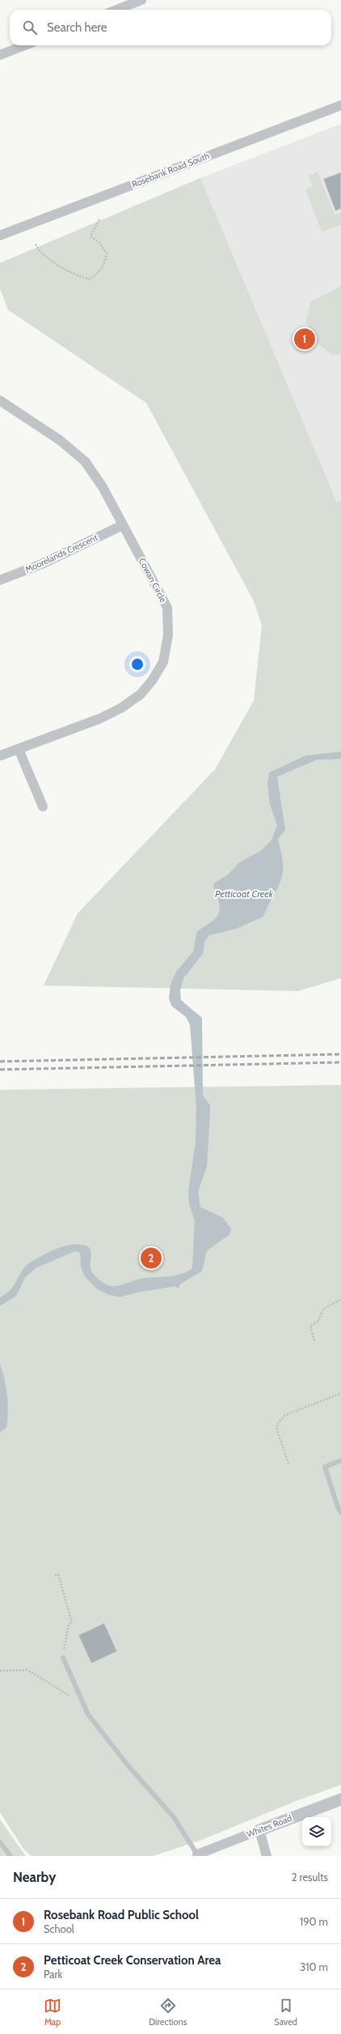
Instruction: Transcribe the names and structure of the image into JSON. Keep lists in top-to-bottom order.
{
  "streets": {
    "street": [
      "Rosebank Road South",
      "Moorelands Crescent",
      "Cowan Circle",
      "Whites Road"
    ]
  },
  "crossings": [
    ["Moorelands Crescent", "Cowan Circle"]
  ],
  "water": ["Petticoat Creek"],
  "page": {
    "search": "Search here",
    "pins": ["1", "2"],
    "heading": ["Nearby", "2 results"],
    "list": [
      {
        "mark": "1",
        "name": "Rosebank Road Public School",
        "note": "School",
        "value": "190 m"
      },
      {
        "mark": "2",
        "name": "Petticoat Creek Conservation Area",
        "note": "Park",
        "value": "310 m"
      }
    ],
    "nav": ["Map", "Directions", "Saved"]
  }
}
